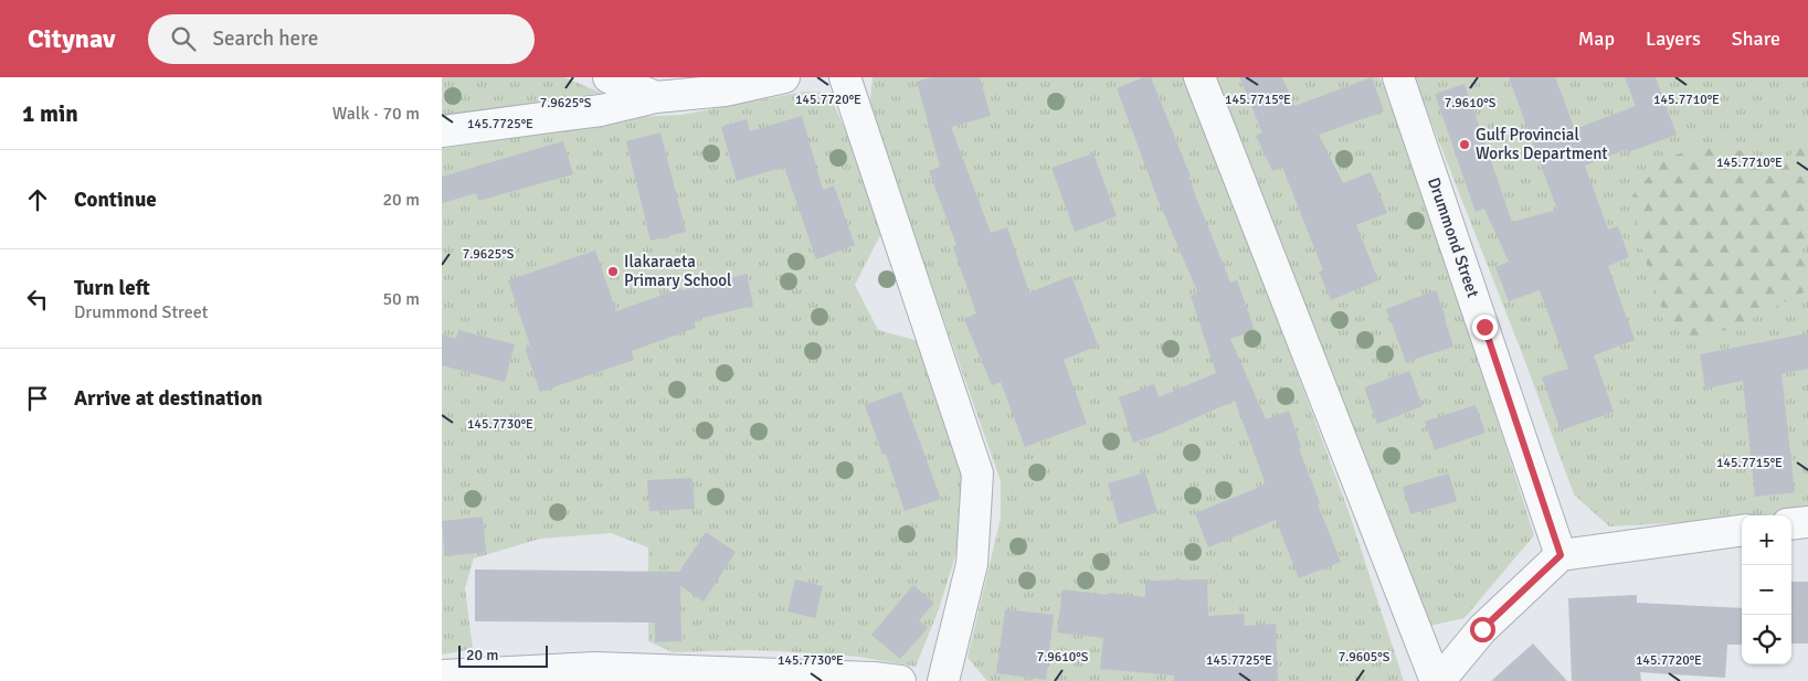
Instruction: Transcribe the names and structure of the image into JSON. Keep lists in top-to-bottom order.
{
  "streets": {
    "street": ["Drummond Street"]
  },
  "places": ["Gulf Provincial Works Department", "Ilakaraeta Primary School"],
  "scale_bar": "20 m",
  "page": {
    "header": "Citynav",
    "search": "Search here",
    "nav": ["Map", "Layers", "Share"],
    "heading": ["1 min", "Walk · 70 m"],
    "list": [
      ["Continue", "20 m"],
      ["Turn left", "Drummond Street", "50 m"],
      "Arrive at destination"
    ],
    "map_buttons": ["+", "−"],
    "scale": "20 m"
  },
  "coordinates": [
    "145.7710°E",
    "145.7720°E",
    "145.7715°E",
    "7.9625°S",
    "7.9610°S",
    "145.7725°E",
    "145.7730°E",
    "7.9605°S"
  ]
}
